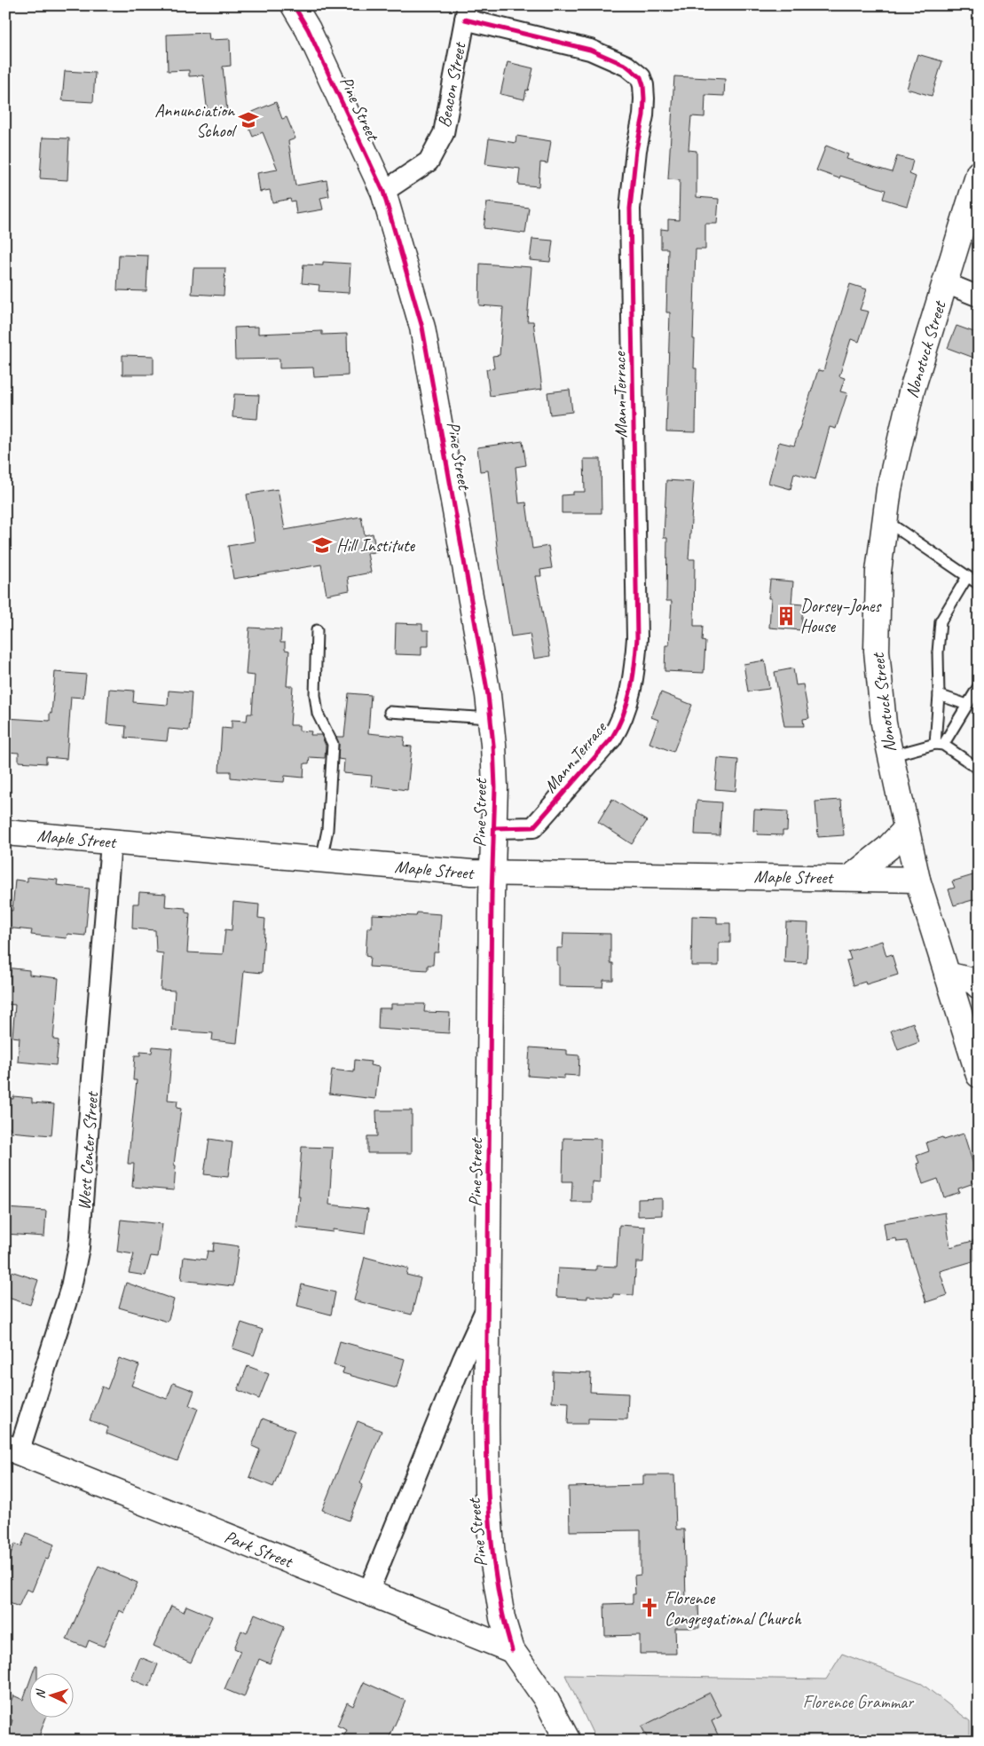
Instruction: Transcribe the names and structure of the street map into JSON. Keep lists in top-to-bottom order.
{
  "streets": {
    "main road": [
      "Pine Street",
      "Nonotuck Street",
      "Maple Street",
      "Park Street"
    ],
    "street": ["Beacon Street", "Mann Terrace", "West Center Street"]
  },
  "crossings": [
    ["Beacon Street", "Pine Street"],
    ["Beacon Street", "Mann Terrace"],
    ["Pine Street", "Mann Terrace"],
    ["Pine Street", "Maple Street"],
    ["Pine Street", "Park Street"],
    ["Nonotuck Street", "Maple Street"],
    ["Maple Street", "West Center Street"],
    ["West Center Street", "Park Street"]
  ],
  "parks": ["Florence Grammar"],
  "places": {
    "school or university": ["Annunciation School", "Hill Institute"],
    "building": ["Dorsey–Jones House"],
    "church": ["Florence Congregational Church"]
  },
  "north": "left"
}
